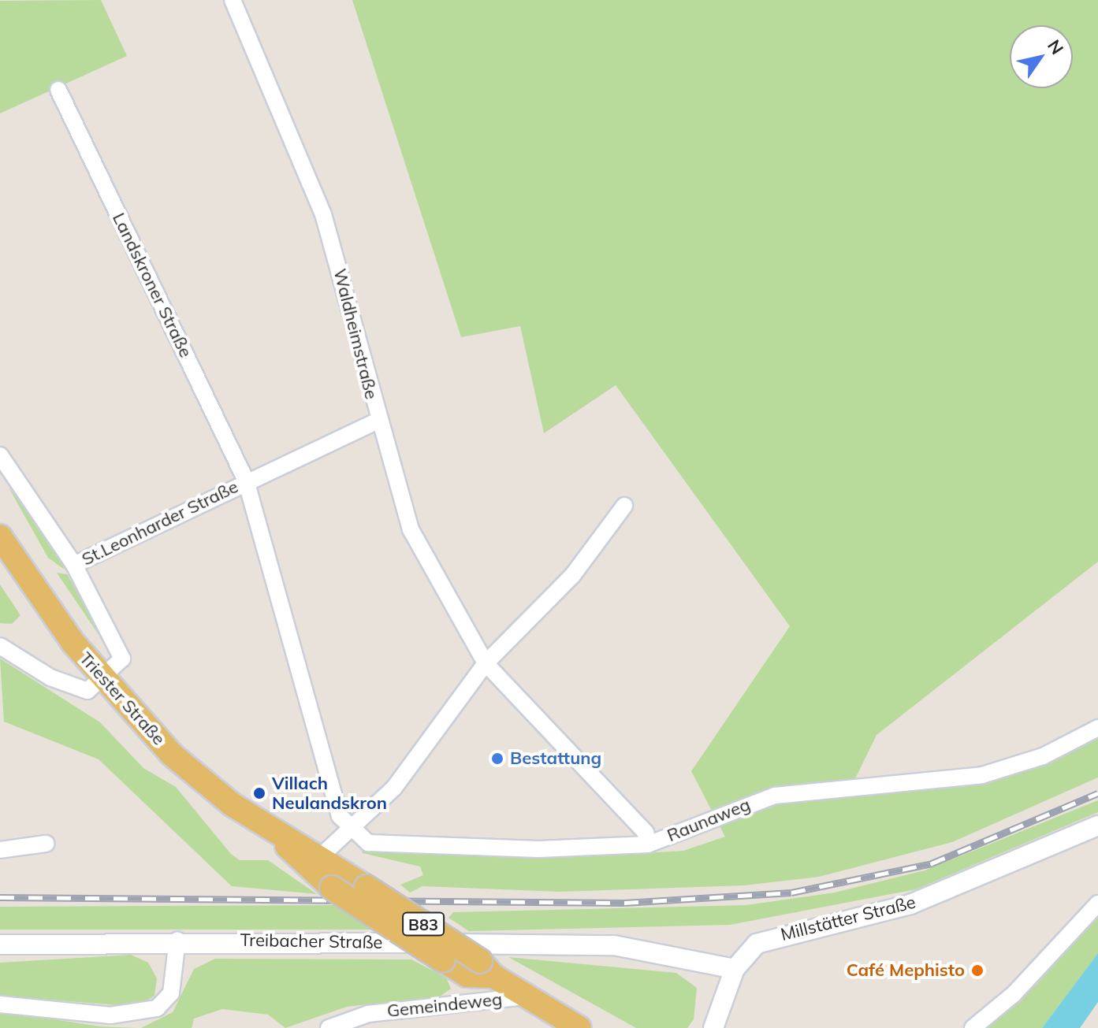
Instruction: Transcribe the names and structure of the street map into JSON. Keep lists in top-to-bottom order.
{
  "streets": {
    "main road": ["Triester Straße", "B83"],
    "street": [
      "Landskroner Straße",
      "Waldheimstraße",
      "St.Leonharder Straße",
      "Raunaweg",
      "Millstätter Straße",
      "Treibacher Straße",
      "Gemeindeweg"
    ]
  },
  "crossings": [
    ["Landskroner Straße", "St.Leonharder Straße"],
    ["Landskroner Straße", "Raunaweg"],
    ["Waldheimstraße", "Raunaweg"],
    ["Triester Straße", "Gemeindeweg"],
    ["Millstätter Straße", "Treibacher Straße"]
  ],
  "places": ["Bestattung", "Villach Neulandskron", "Café Mephisto"],
  "north": "top right"
}
